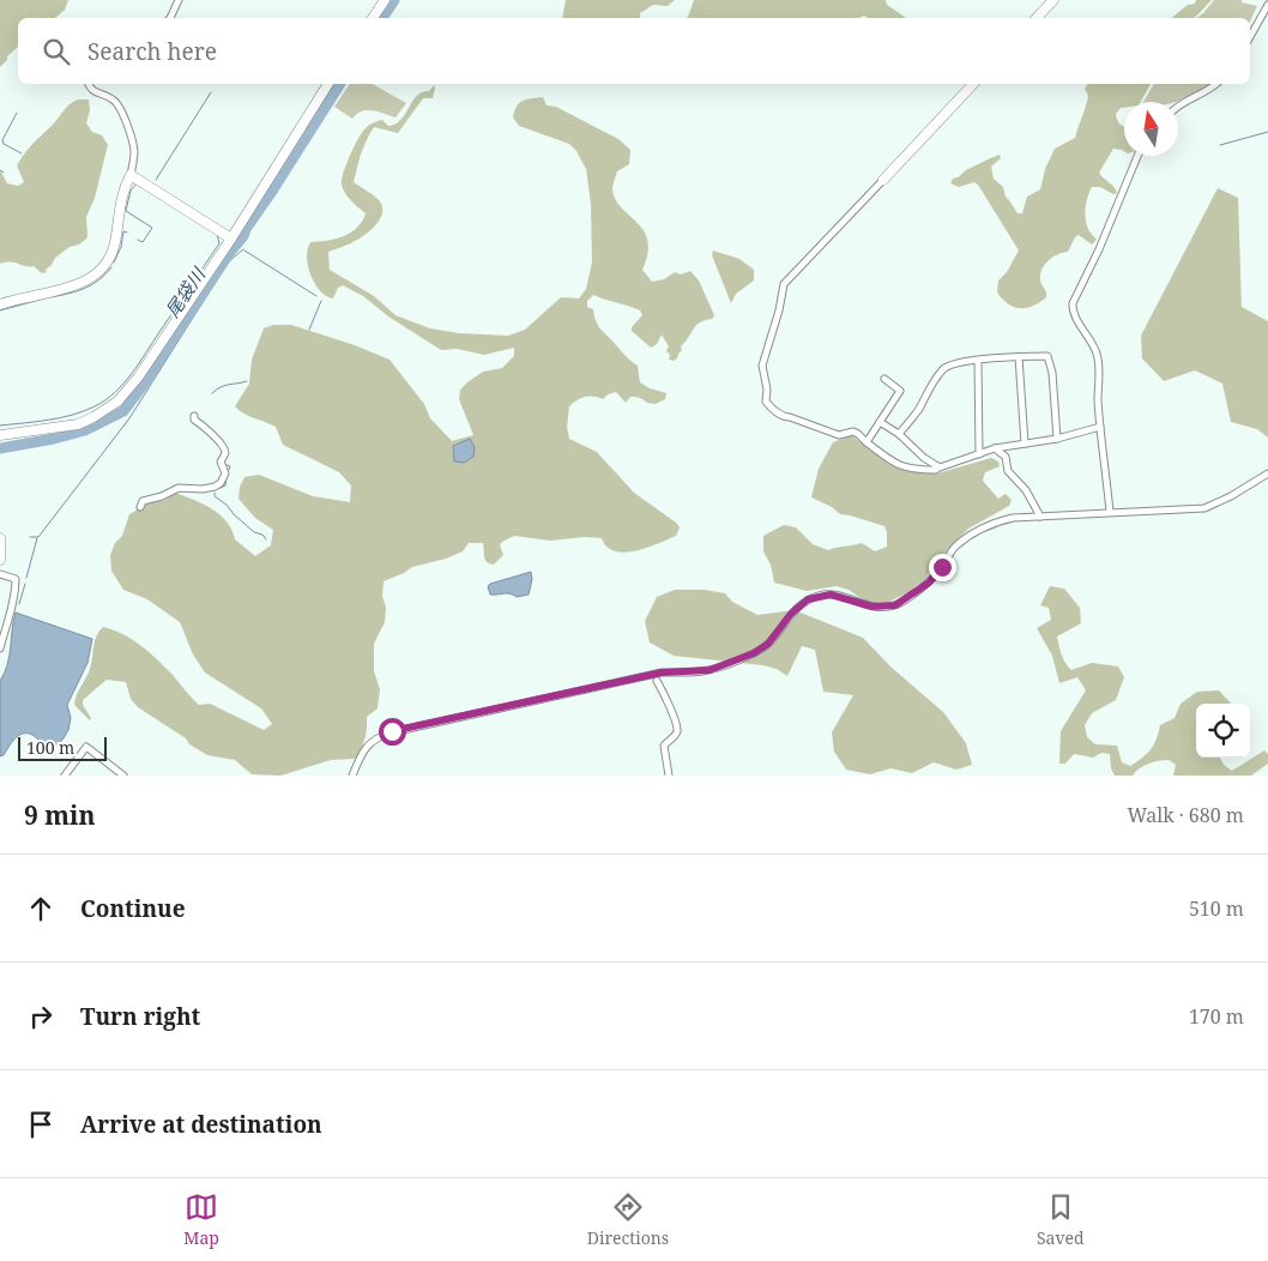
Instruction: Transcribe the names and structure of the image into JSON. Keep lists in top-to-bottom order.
{
  "water": ["尾袋川"],
  "scale_bar": "100 m",
  "north": "top",
  "page": {
    "search": "Search here",
    "scale": "100 m",
    "heading": ["9 min", "Walk · 680 m"],
    "list": [
      ["Continue", "510 m"],
      ["Turn right", "170 m"],
      "Arrive at destination"
    ],
    "nav": ["Map", "Directions", "Saved"]
  }
}
